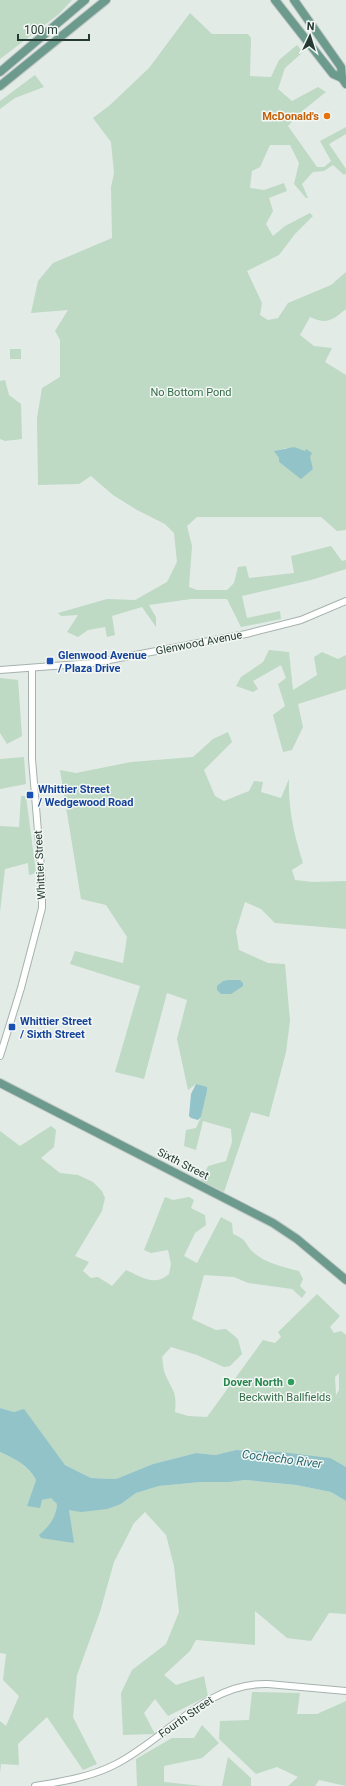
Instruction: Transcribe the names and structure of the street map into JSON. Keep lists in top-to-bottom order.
{
  "streets": {
    "main road": ["Sixth Street"],
    "street": ["Glenwood Avenue", "Whittier Street", "Fourth Street"]
  },
  "crossings": [
    ["Glenwood Avenue", "Whittier Street"]
  ],
  "water": ["Cochecho River"],
  "parks": ["No Bottom Pond", "Beckwith Ballfields"],
  "places": {
    "other": ["McDonald's", "Dover North"],
    "transit": ["Glenwood Avenue / Plaza Drive", "Whittier Street / Wedgewood Road", "Whittier Street / Sixth Street"]
  },
  "scale_bar": "100 m",
  "north": "top"
}
